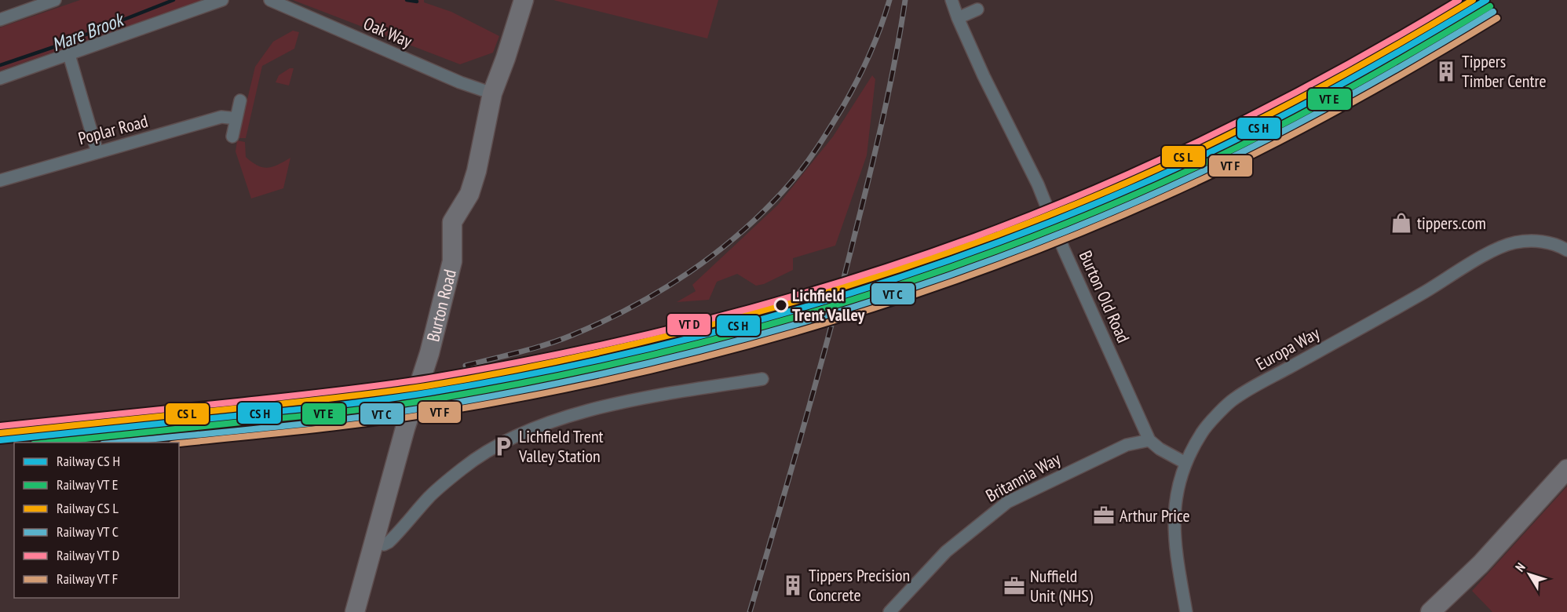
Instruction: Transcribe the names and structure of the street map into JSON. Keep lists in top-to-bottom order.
{
  "streets": {
    "highway": ["Burton Road"],
    "street": [
      "Oak Way",
      "Poplar Road",
      "Burton Old Road",
      "Europa Way",
      "Britannia Way"
    ]
  },
  "crossings": [
    ["Oak Way", "Burton Road"],
    ["Burton Old Road", "Britannia Way"]
  ],
  "water": ["Mare Brook"],
  "places": {
    "building": ["Tippers Timber Centre", "Tippers Precision Concrete"],
    "shop": ["tippers.com"],
    "other": ["Lichfield Trent Valley"],
    "parking": ["Lichfield Trent Valley Station"],
    "office": ["Arthur Price", "Nuffield Unit (NHS)"]
  },
  "legend": [
    "Railway CS H",
    "Railway VT E",
    "Railway CS L",
    "Railway VT C",
    "Railway VT D",
    "Railway VT F"
  ],
  "north": "top left"
}
